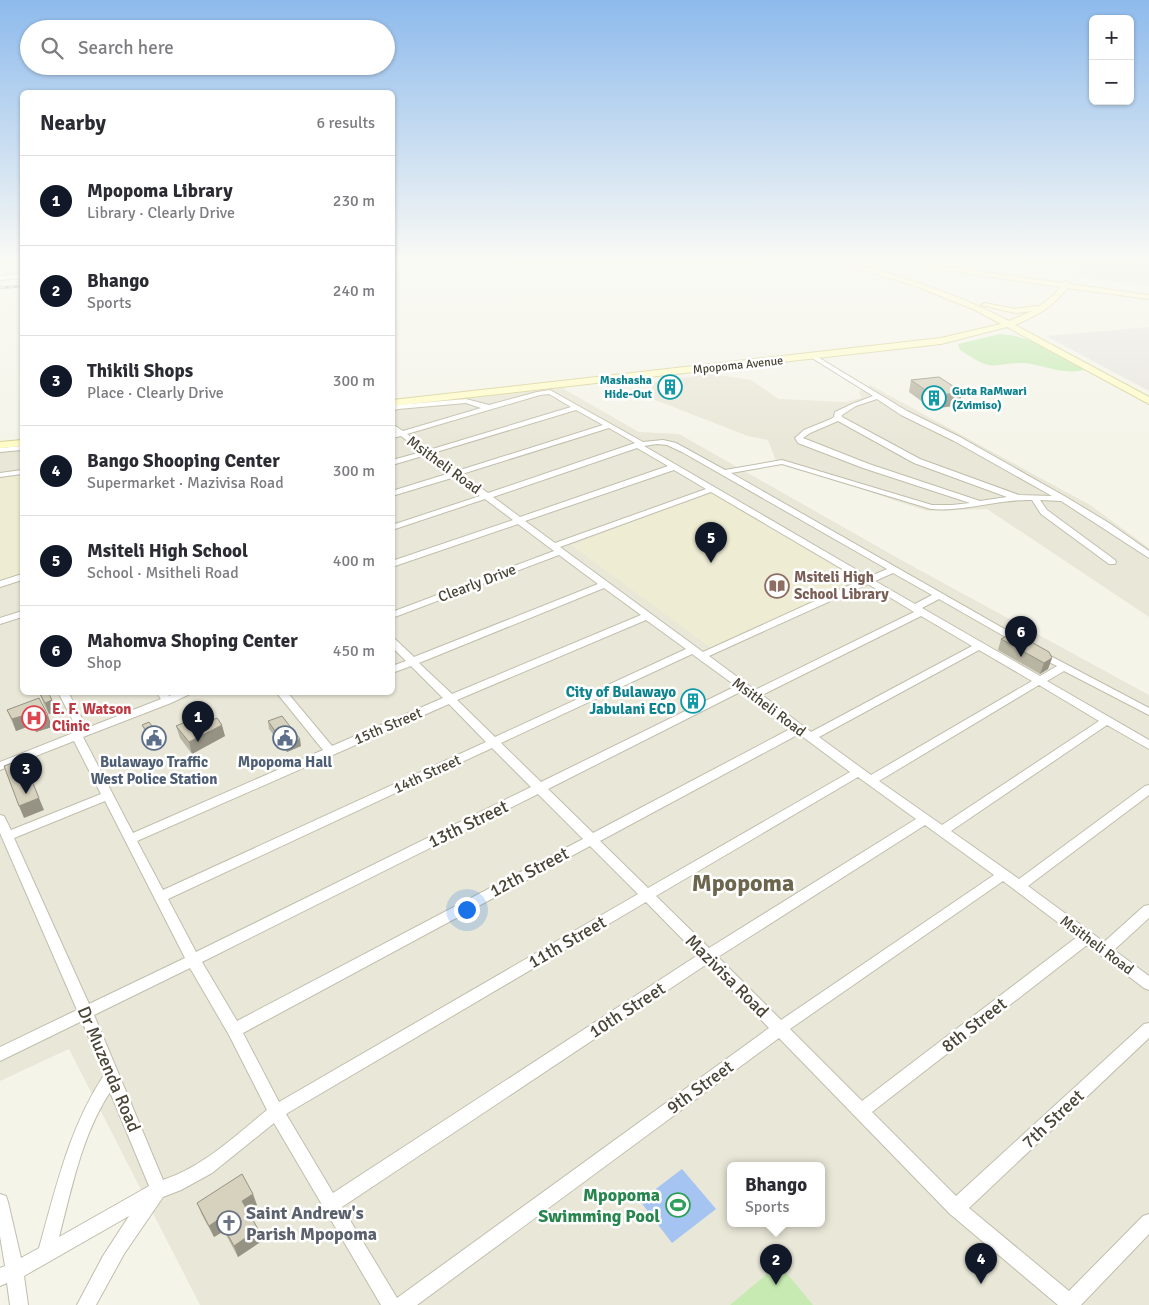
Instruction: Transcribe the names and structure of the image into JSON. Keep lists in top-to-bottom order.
{
  "streets": {
    "street": [
      "Mpopoma Avenue",
      "Msitheli Road",
      "Clearly Drive",
      "15th Street",
      "14th Street",
      "13th Street",
      "12th Street",
      "11th Street",
      "Mazivisa Road",
      "10th Street",
      "8th Street",
      "Dr Muzenda Road",
      "9th Street",
      "7th Street"
    ]
  },
  "crossings": [
    ["Msitheli Road", "Clearly Drive"],
    ["Msitheli Road", "15th Street"],
    ["Msitheli Road", "14th Street"],
    ["Msitheli Road", "13th Street"],
    ["Msitheli Road", "12th Street"],
    ["Msitheli Road", "11th Street"],
    ["Msitheli Road", "10th Street"],
    ["Msitheli Road", "8th Street"],
    ["Msitheli Road", "9th Street"],
    ["15th Street", "Mazivisa Road"],
    ["14th Street", "Mazivisa Road"],
    ["13th Street", "Mazivisa Road"],
    ["13th Street", "Dr Muzenda Road"],
    ["12th Street", "Mazivisa Road"],
    ["11th Street", "Mazivisa Road"],
    ["Mazivisa Road", "10th Street"],
    ["Mazivisa Road", "8th Street"],
    ["Mazivisa Road", "9th Street"],
    ["Mazivisa Road", "7th Street"]
  ],
  "districts": ["Mpopoma"],
  "places": {
    "building": ["Mashasha Hide-Out", "Guta RaMwari (Zvimiso)", "City of Bulawayo Jabulani ECD"],
    "library": ["Msiteli High School Library"],
    "hospital": ["E. F. Watson Clinic"],
    "public building": ["Bulawayo Traffic West Police Station", "Mpopoma Hall"],
    "sports": ["Mpopoma Swimming Pool"],
    "church": ["Saint Andrew's Parish Mpopoma"]
  },
  "page": {
    "map_buttons": ["+", "−"],
    "search": "Search here",
    "heading": ["Nearby", "6 results"],
    "list": [
      {
        "mark": "1",
        "name": "Mpopoma Library",
        "note": "Library · Clearly Drive",
        "value": "230 m"
      },
      {
        "mark": "2",
        "name": "Bhango",
        "note": "Sports",
        "value": "240 m"
      },
      {
        "mark": "3",
        "name": "Thikili Shops",
        "note": "Place · Clearly Drive",
        "value": "300 m"
      },
      {
        "mark": "4",
        "name": "Bango Shooping Center",
        "note": "Supermarket · Mazivisa Road",
        "value": "300 m"
      },
      {
        "mark": "5",
        "name": "Msiteli High School",
        "note": "School · Msitheli Road",
        "value": "400 m"
      },
      {
        "mark": "6",
        "name": "Mahomva Shoping Center",
        "note": "Shop",
        "value": "450 m"
      }
    ],
    "pins": [
      "5",
      "6",
      "1",
      "3",
      "4",
      "2"
    ],
    "popup": ["Bhango", "Sports"]
  }
}
